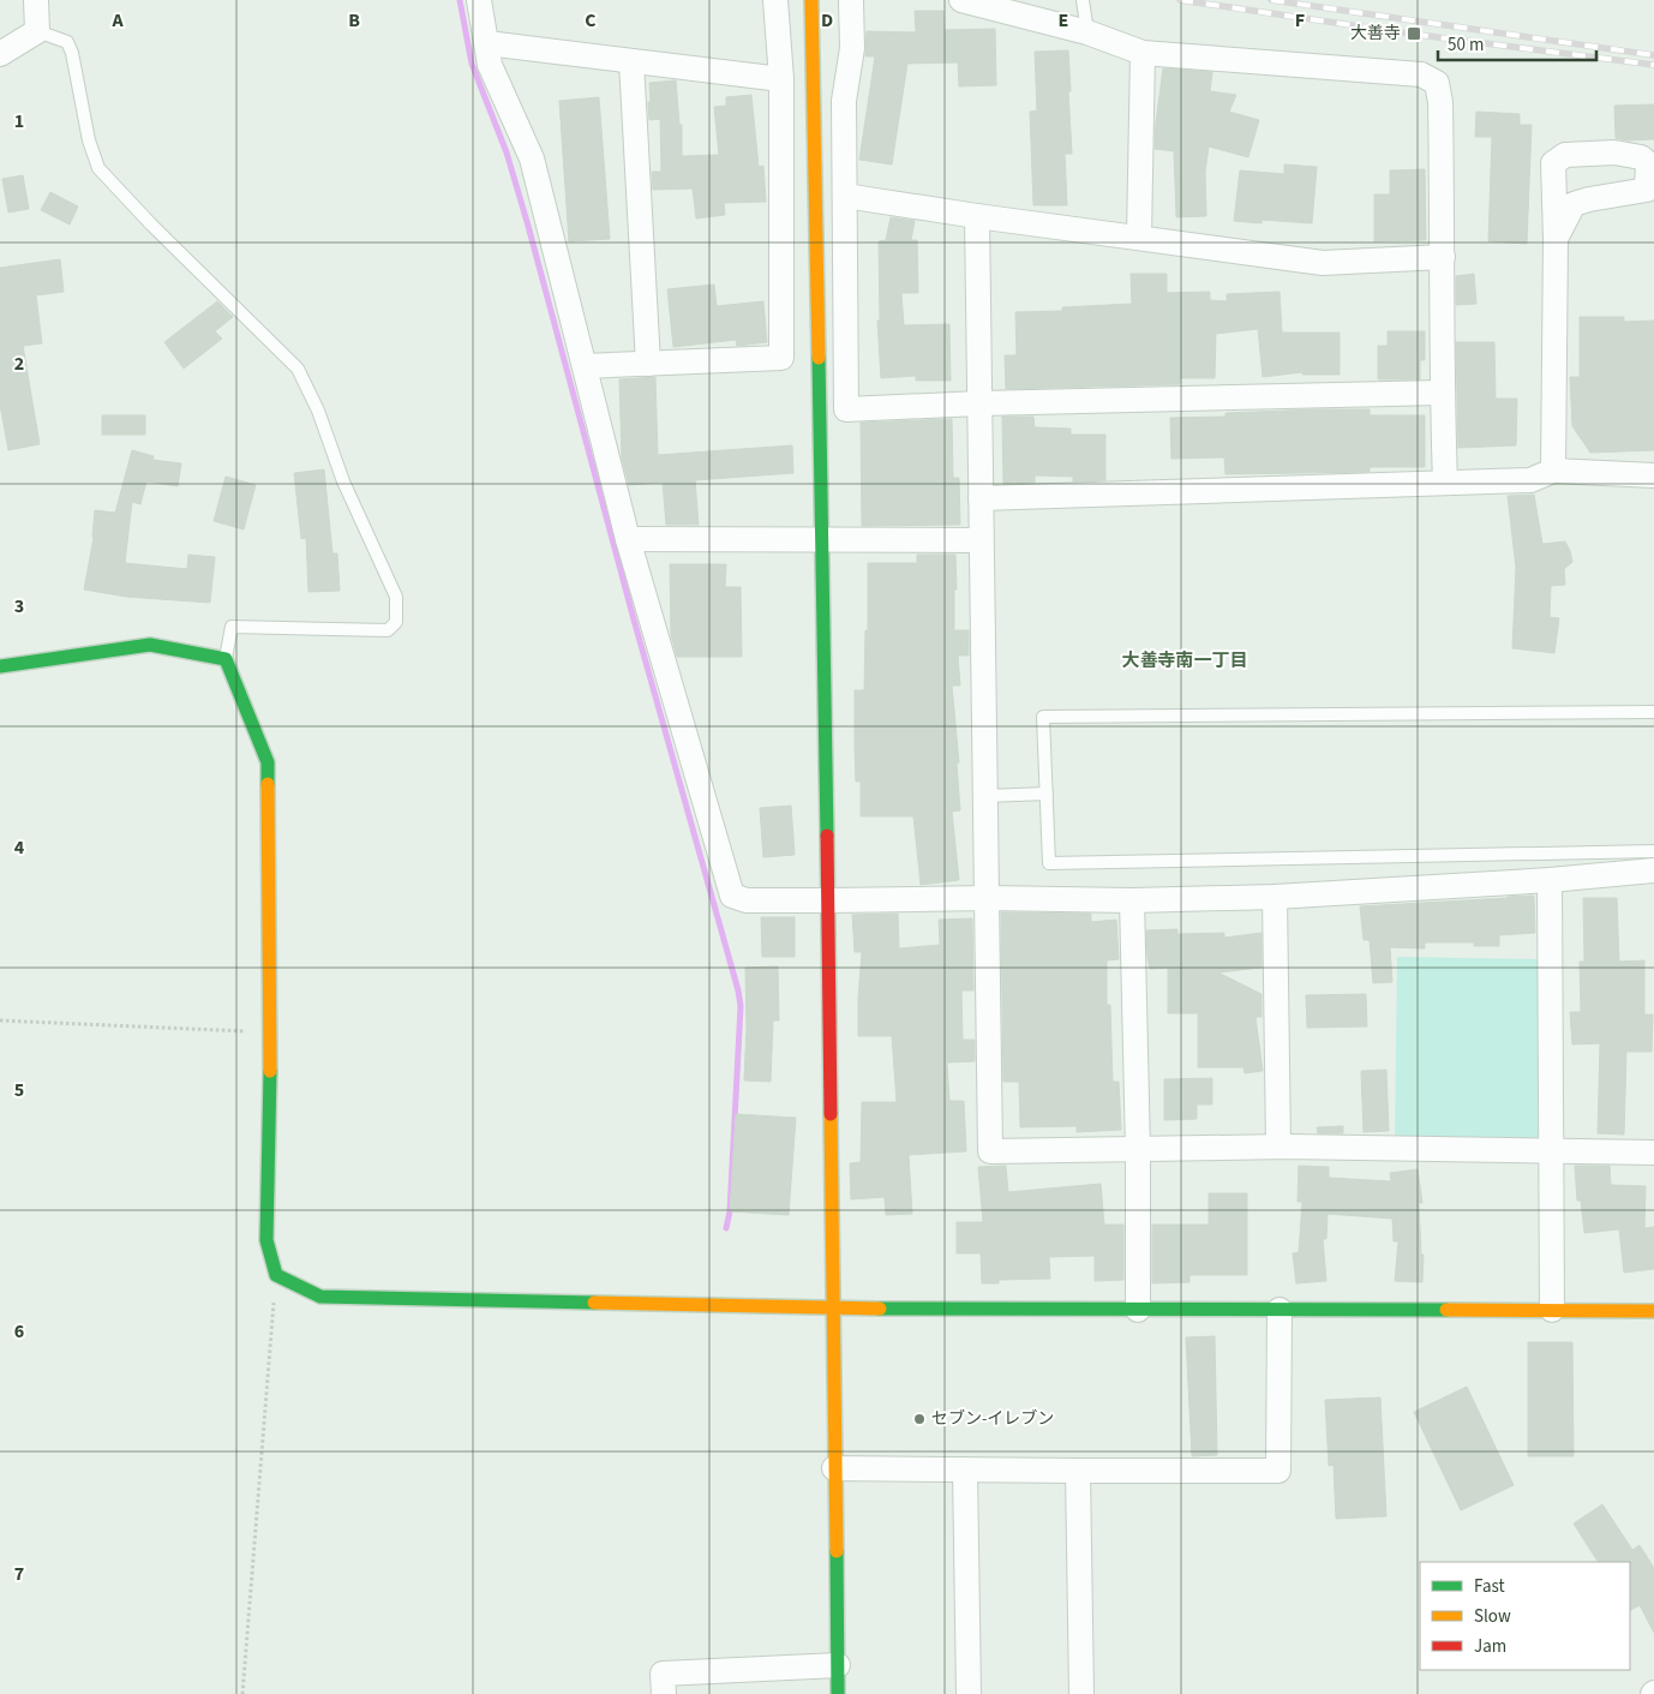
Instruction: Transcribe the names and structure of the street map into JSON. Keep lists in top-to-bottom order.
{
  "districts": ["大善寺南一丁目"],
  "places": {
    "transit": ["大善寺"],
    "other": ["セブン-イレブン"]
  },
  "legend": ["Fast", "Slow", "Jam"],
  "scale_bar": "50 m",
  "grid": {
    "columns": [
      "A",
      "B",
      "C",
      "D",
      "E",
      "F"
    ],
    "rows": [
      "1",
      "2",
      "3",
      "4",
      "5",
      "6",
      "7"
    ]
  }
}
